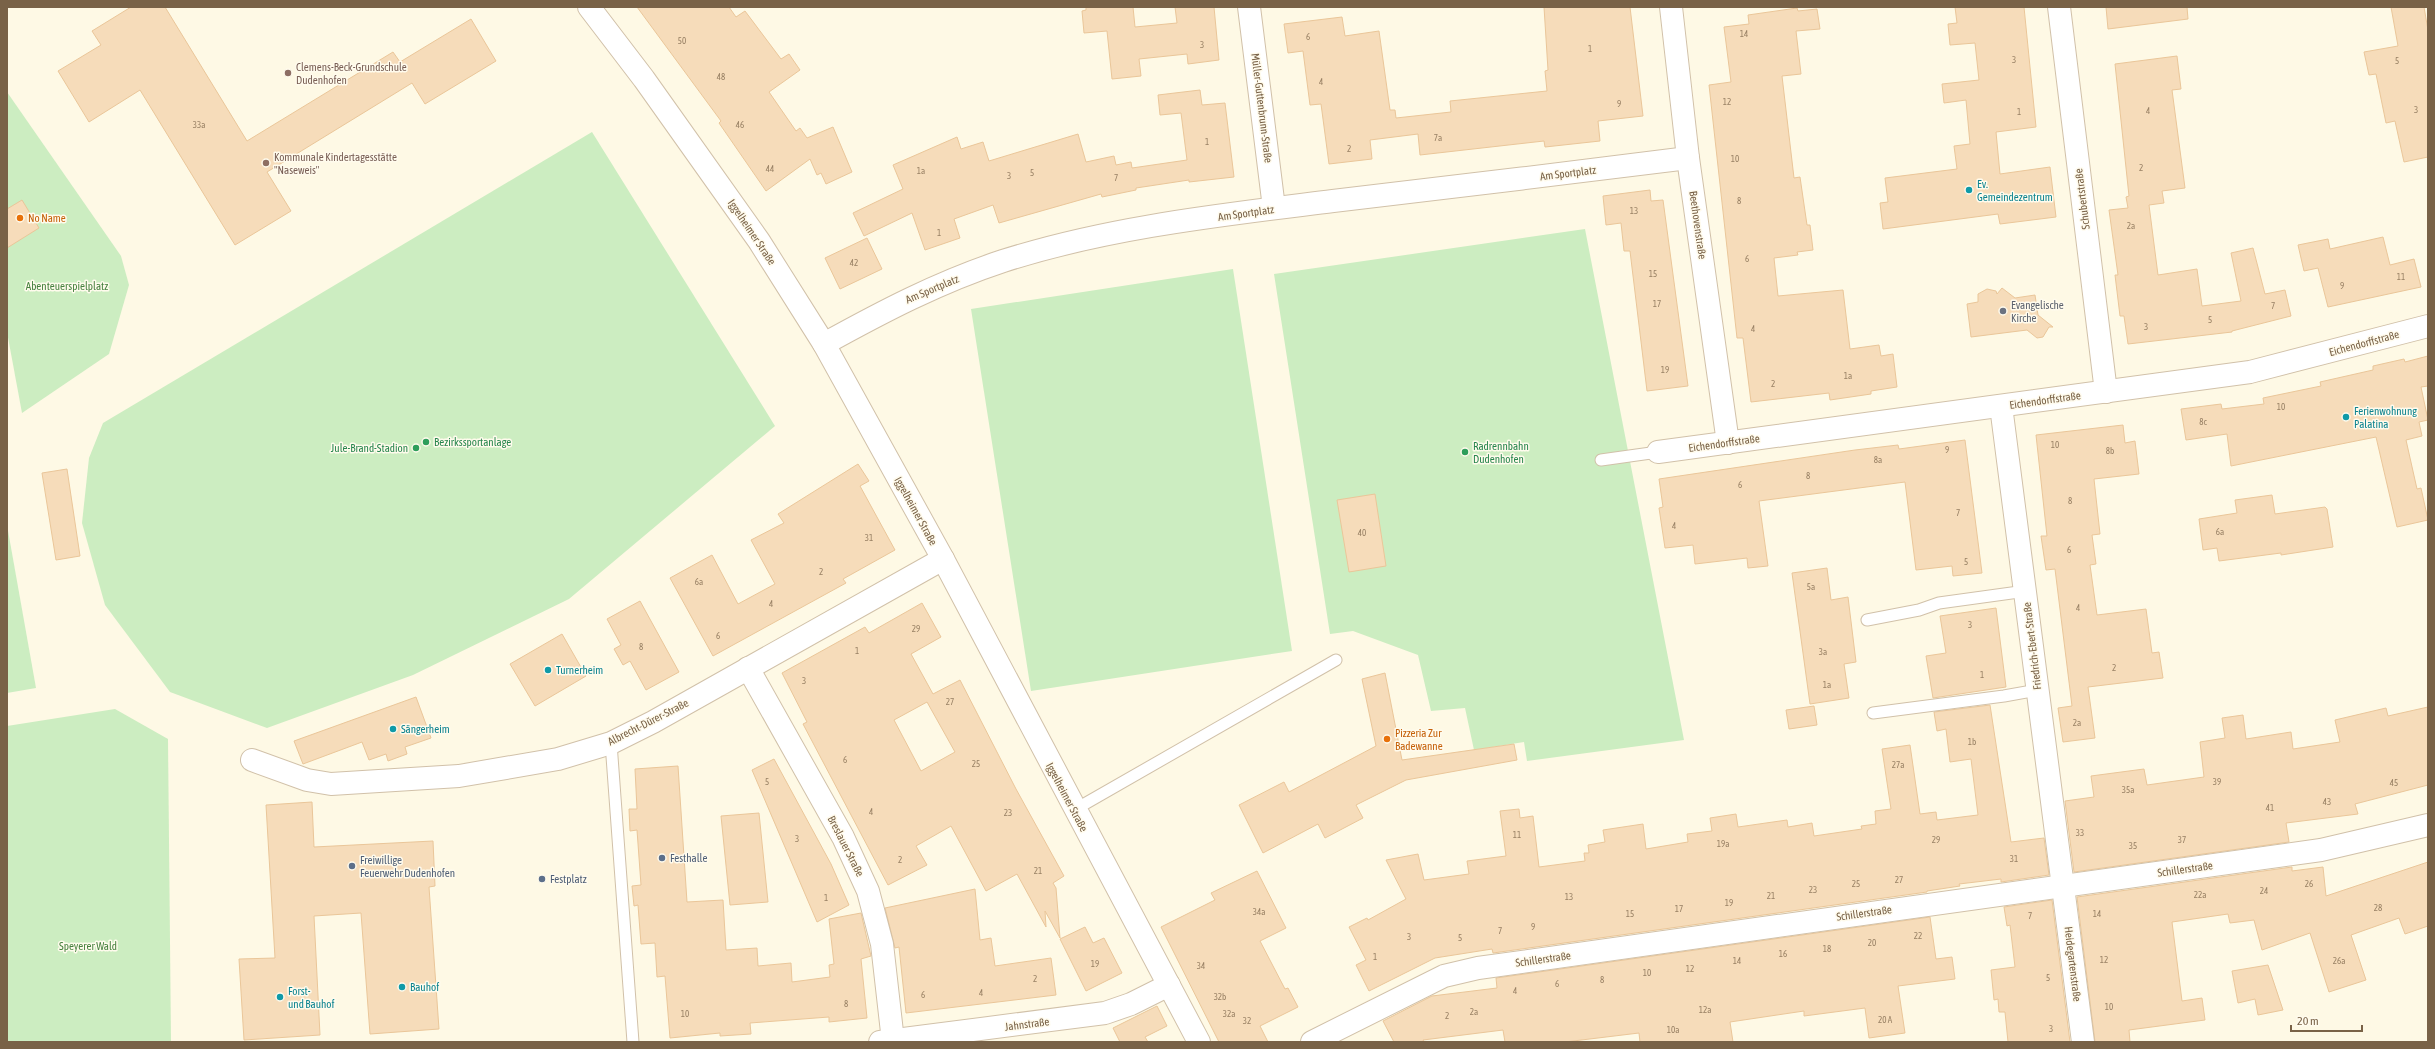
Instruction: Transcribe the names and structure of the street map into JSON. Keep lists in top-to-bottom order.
{
  "streets": {
    "street": [
      "Müller-Guttenbrunn-Straße",
      "Am Sportplatz",
      "Schubertstraße",
      "Beethovenstraße",
      "Iggelheimer Straße",
      "Eichendorffstraße",
      "Friedrich-Ebert-Straße",
      "Albrecht-Dürer-Straße",
      "Breslauer Straße",
      "Schillerstraße",
      "Heidegartenstraße",
      "Jahnstraße"
    ]
  },
  "crossings": [
    ["Müller-Guttenbrunn-Straße", "Am Sportplatz"],
    ["Am Sportplatz", "Beethovenstraße"],
    ["Am Sportplatz", "Iggelheimer Straße"],
    ["Schubertstraße", "Eichendorffstraße"],
    ["Beethovenstraße", "Eichendorffstraße"],
    ["Iggelheimer Straße", "Albrecht-Dürer-Straße"],
    ["Iggelheimer Straße", "Jahnstraße"],
    ["Eichendorffstraße", "Friedrich-Ebert-Straße"],
    ["Friedrich-Ebert-Straße", "Schillerstraße"],
    ["Friedrich-Ebert-Straße", "Heidegartenstraße"],
    ["Albrecht-Dürer-Straße", "Breslauer Straße"],
    ["Breslauer Straße", "Jahnstraße"],
    ["Schillerstraße", "Heidegartenstraße"]
  ],
  "parks": ["Abenteuerspielplatz", "Speyerer Wald"],
  "places": [
    "Clemens-Beck-Grundschule Dudenhofen",
    "Kommunale Kindertagesstätte \"Naseweis\"",
    "Ev. Gemeindezentrum",
    "No Name",
    "Evangelische Kirche",
    "Ferienwohnung Palatina",
    "Bezirkssportanlage",
    "Jule-Brand-Stadion",
    "Radrennbahn Dudenhofen",
    "Turnerheim",
    "Sängerheim",
    "Pizzeria Zur Badewanne",
    "Festhalle",
    "Freiwillige Feuerwehr Dudenhofen",
    "Festplatz",
    "Bauhof",
    "Forst- und Bauhof"
  ],
  "house_numbers": [
    "14",
    "6",
    "50",
    "3",
    "1",
    "3",
    "5",
    "48",
    "4",
    "12",
    "9",
    "3",
    "4",
    "1",
    "33a",
    "46",
    "7a",
    "1",
    "2",
    "10",
    "2",
    "44",
    "1a",
    "5",
    "3",
    "7",
    "8",
    "13",
    "2a",
    "1",
    "6",
    "42",
    "15",
    "11",
    "9",
    "17",
    "7",
    "5",
    "3",
    "4",
    "19",
    "1a",
    "2",
    "10",
    "8c",
    "10",
    "9",
    "8b",
    "8a",
    "8",
    "6",
    "8",
    "7",
    "4",
    "6a",
    "40",
    "31",
    "6",
    "5",
    "2",
    "6a",
    "5a",
    "4",
    "4",
    "3",
    "29",
    "6",
    "8",
    "1",
    "3a",
    "2",
    "1",
    "3",
    "1a",
    "27",
    "2a",
    "1b",
    "6",
    "25",
    "27a",
    "5",
    "39",
    "45",
    "35a",
    "43",
    "41",
    "4",
    "23",
    "33",
    "11",
    "3",
    "29",
    "37",
    "19a",
    "35",
    "31",
    "2",
    "21",
    "27",
    "25",
    "26",
    "23",
    "24",
    "22a",
    "21",
    "13",
    "1",
    "19",
    "28",
    "17",
    "34a",
    "15",
    "14",
    "7",
    "9",
    "7",
    "22",
    "3",
    "5",
    "20",
    "18",
    "16",
    "1",
    "12",
    "14",
    "26a",
    "19",
    "34",
    "12",
    "10",
    "5",
    "2",
    "8",
    "6",
    "4",
    "4",
    "6",
    "32b",
    "8",
    "10",
    "12a",
    "2a",
    "10",
    "32a",
    "2",
    "20 A",
    "32",
    "3",
    "10a"
  ],
  "scale_bar": "20 m"
}
